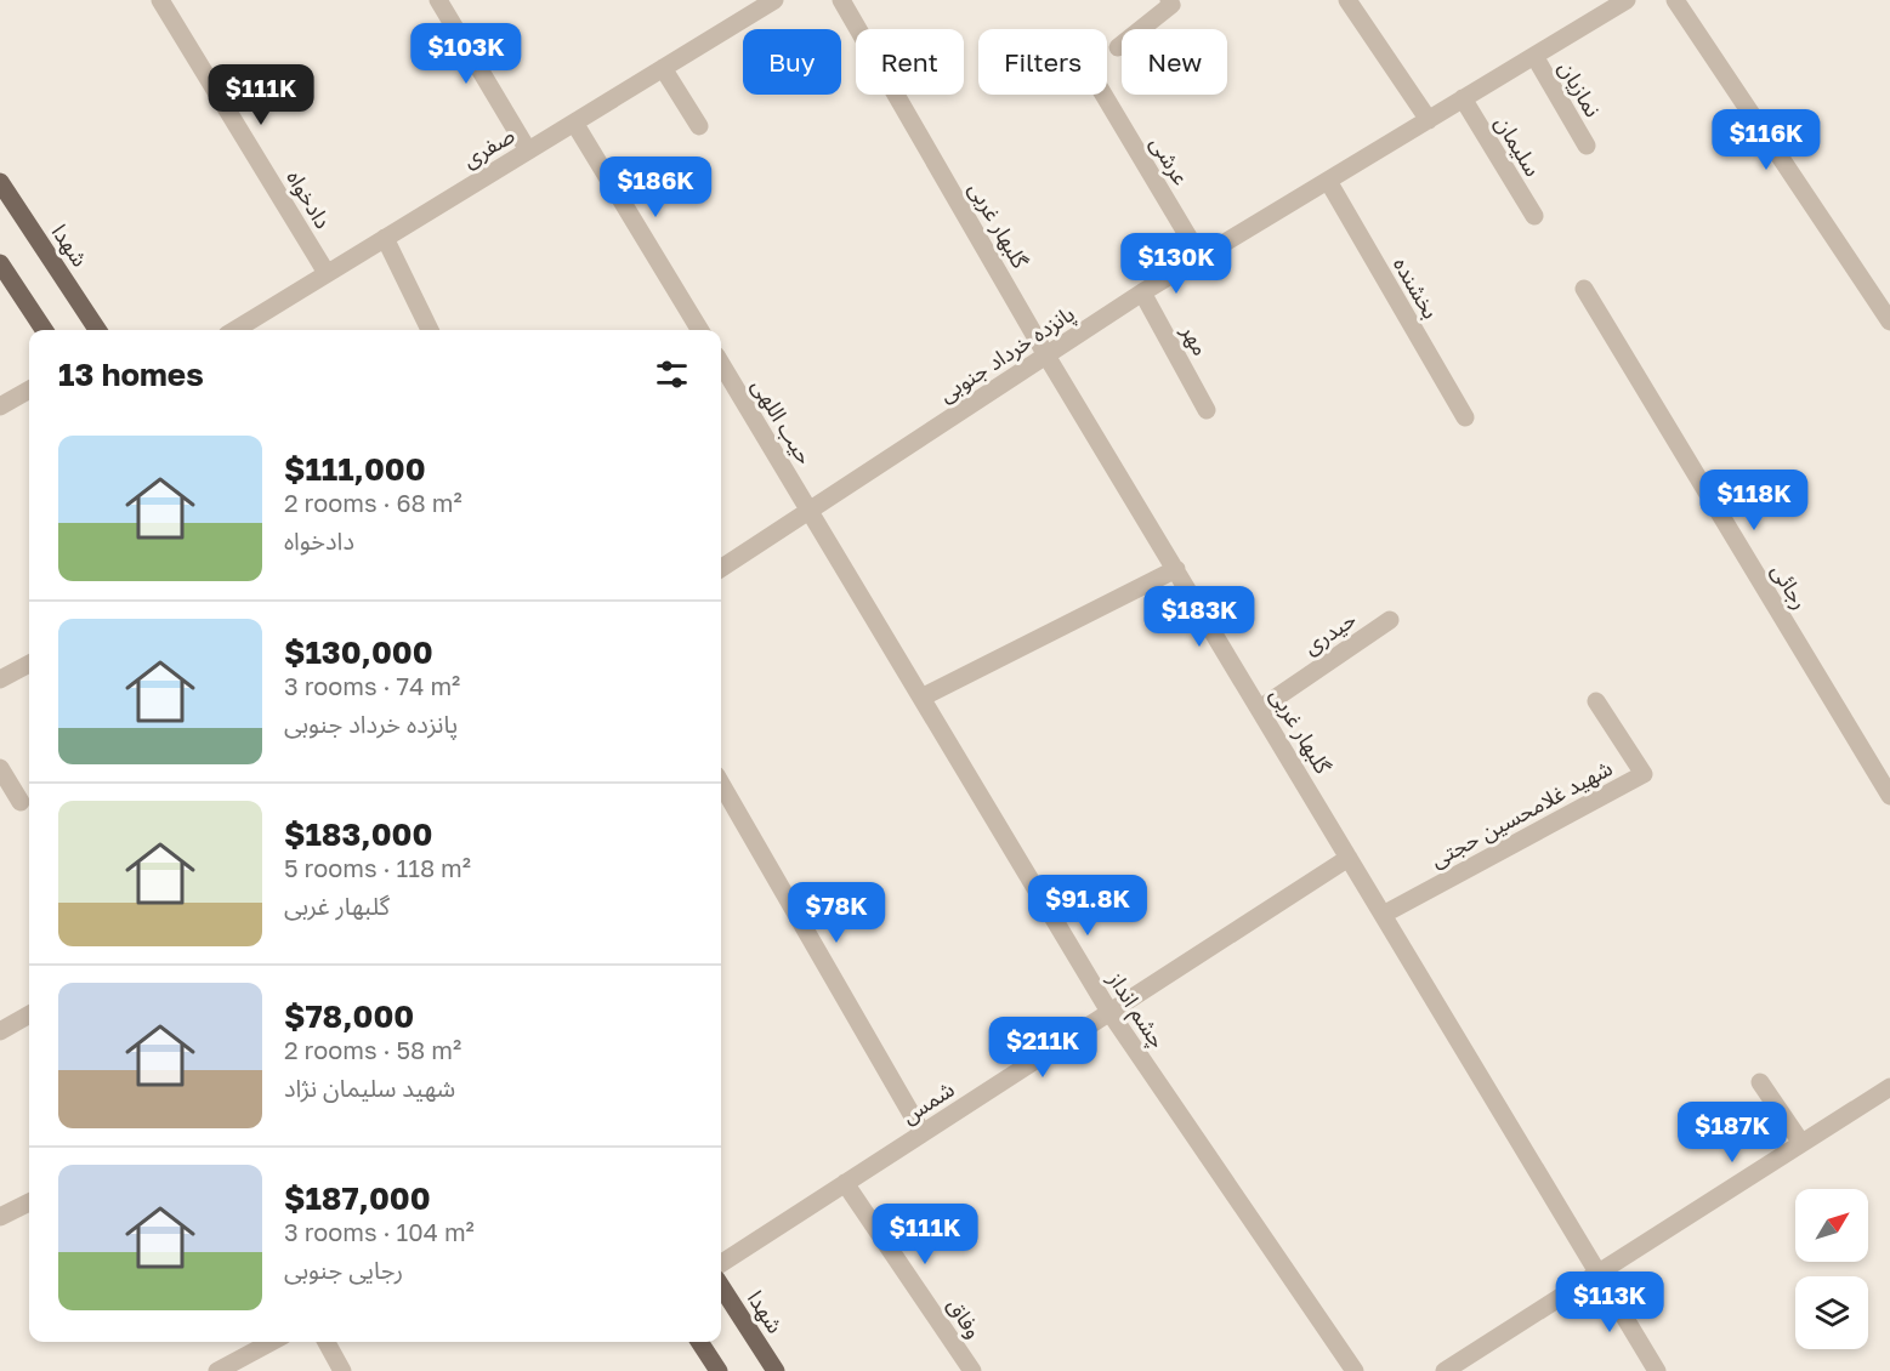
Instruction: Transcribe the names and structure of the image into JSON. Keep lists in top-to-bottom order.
{
  "streets": {
    "main road": ["شهدا"],
    "street": [
      "نمازیان",
      "سلیمان",
      "صفری",
      "عرشی",
      "دادخواه",
      "گلبهار غربی",
      "بخشنده",
      "مهر",
      "پانزده خرداد جنوبی",
      "حیب اللهی",
      "رجائی",
      "حیدری",
      "شهید غلامحسین حجتی",
      "چشم انداز",
      "شمس",
      "وفاق"
    ]
  },
  "crossings": [
    ["نمازیان", "پانزده خرداد جنوبی"],
    ["سلیمان", "پانزده خرداد جنوبی"],
    ["صفری", "دادخواه"],
    ["عرشی", "پانزده خرداد جنوبی"],
    ["گلبهار غربی", "پانزده خرداد جنوبی"],
    ["گلبهار غربی", "حیدری"],
    ["گلبهار غربی", "شهید غلامحسین حجتی"],
    ["گلبهار غربی", "شمس"],
    ["بخشنده", "پانزده خرداد جنوبی"],
    ["مهر", "پانزده خرداد جنوبی"],
    ["پانزده خرداد جنوبی", "حیب اللهی"],
    ["پانزده خرداد جنوبی", "چشم انداز"],
    ["حیب اللهی", "چشم انداز"],
    ["چشم انداز", "شمس"],
    ["شمس", "وفاق"]
  ],
  "north": "top right",
  "page": {
    "price": [
      "$103K",
      "$111K",
      "$116K",
      "$186K",
      "$130K",
      "$118K",
      "$183K",
      "$91.8K",
      "$78K",
      "$211K",
      "$187K",
      "$111K",
      "$113K"
    ],
    "chip": [
      "Buy",
      "Rent",
      "Filters",
      "New"
    ],
    "heading": "13 homes",
    "list": [
      {
        "name": "$111,000",
        "note": "2 rooms · 68 m² · دادخواه"
      },
      {
        "name": "$130,000",
        "note": "3 rooms · 74 m² · پانزده خرداد جنوبی"
      },
      {
        "name": "$183,000",
        "note": "5 rooms · 118 m² · گلبهار غربی"
      },
      {
        "name": "$78,000",
        "note": "2 rooms · 58 m² · شهید سلیمان نژاد"
      },
      {
        "name": "$187,000",
        "note": "3 rooms · 104 m² · رجایی جنوبی"
      }
    ]
  }
}
